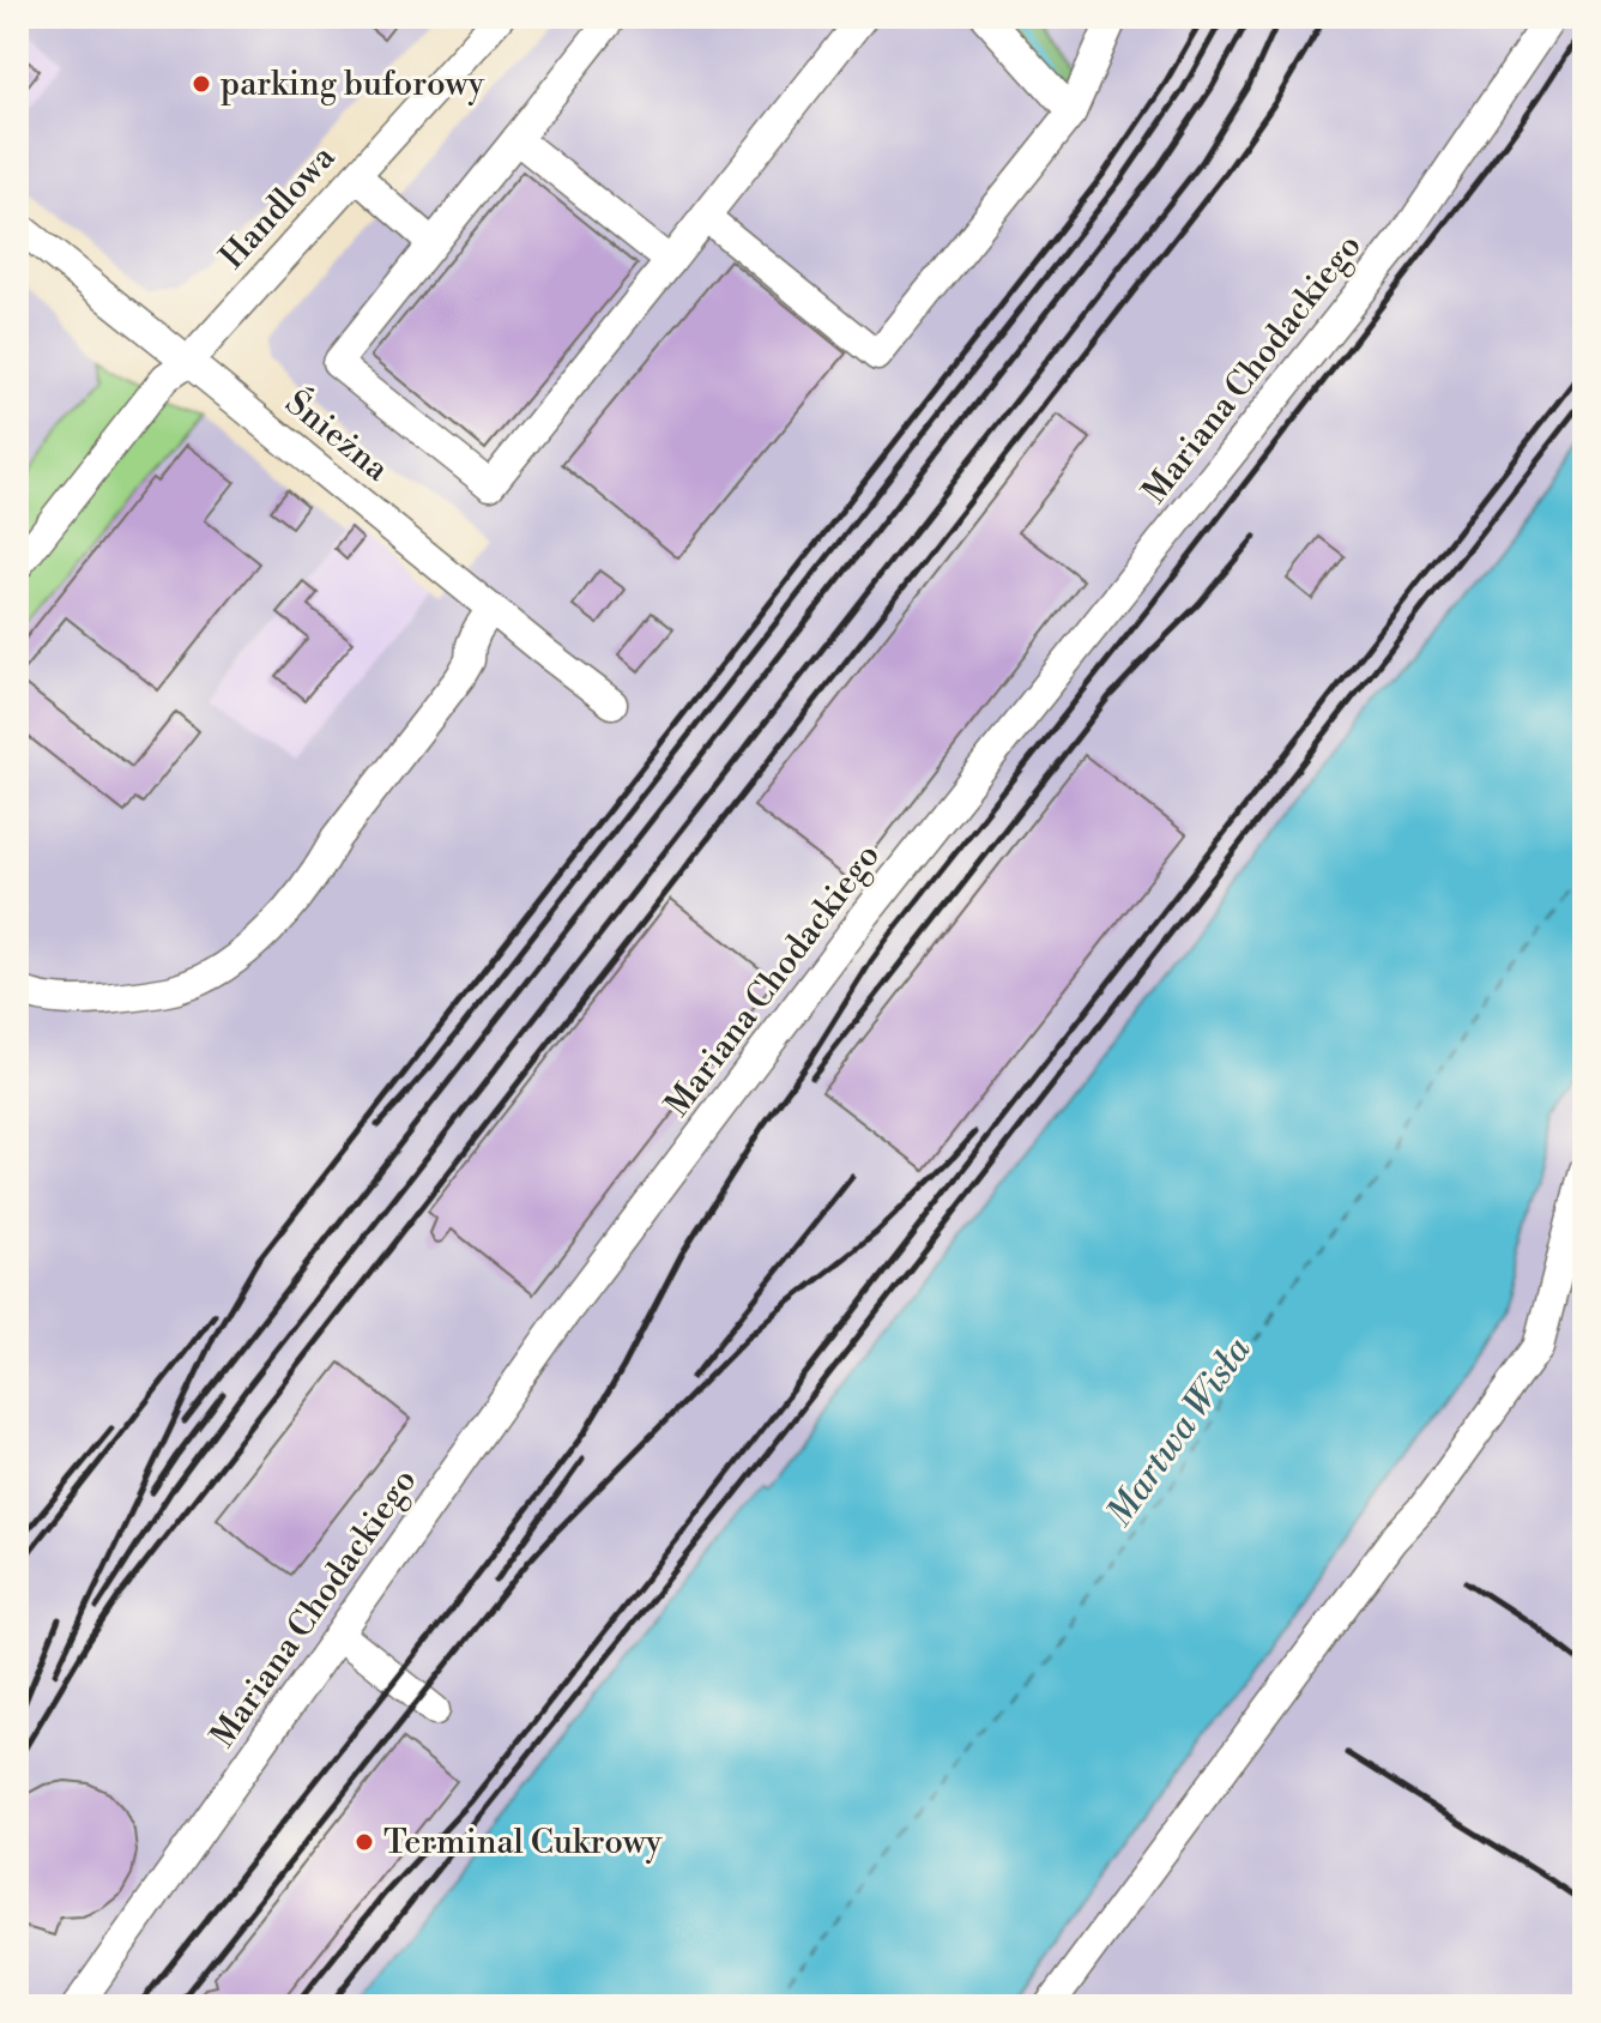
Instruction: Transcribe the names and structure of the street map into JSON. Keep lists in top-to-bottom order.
{
  "streets": {
    "street": ["Handlowa", "Mariana Chodackiego", "Śnieżna"]
  },
  "crossings": [
    ["Handlowa", "Śnieżna"]
  ],
  "water": ["Martwa Wisła"],
  "places": ["parking buforowy", "Terminal Cukrowy"]
}
